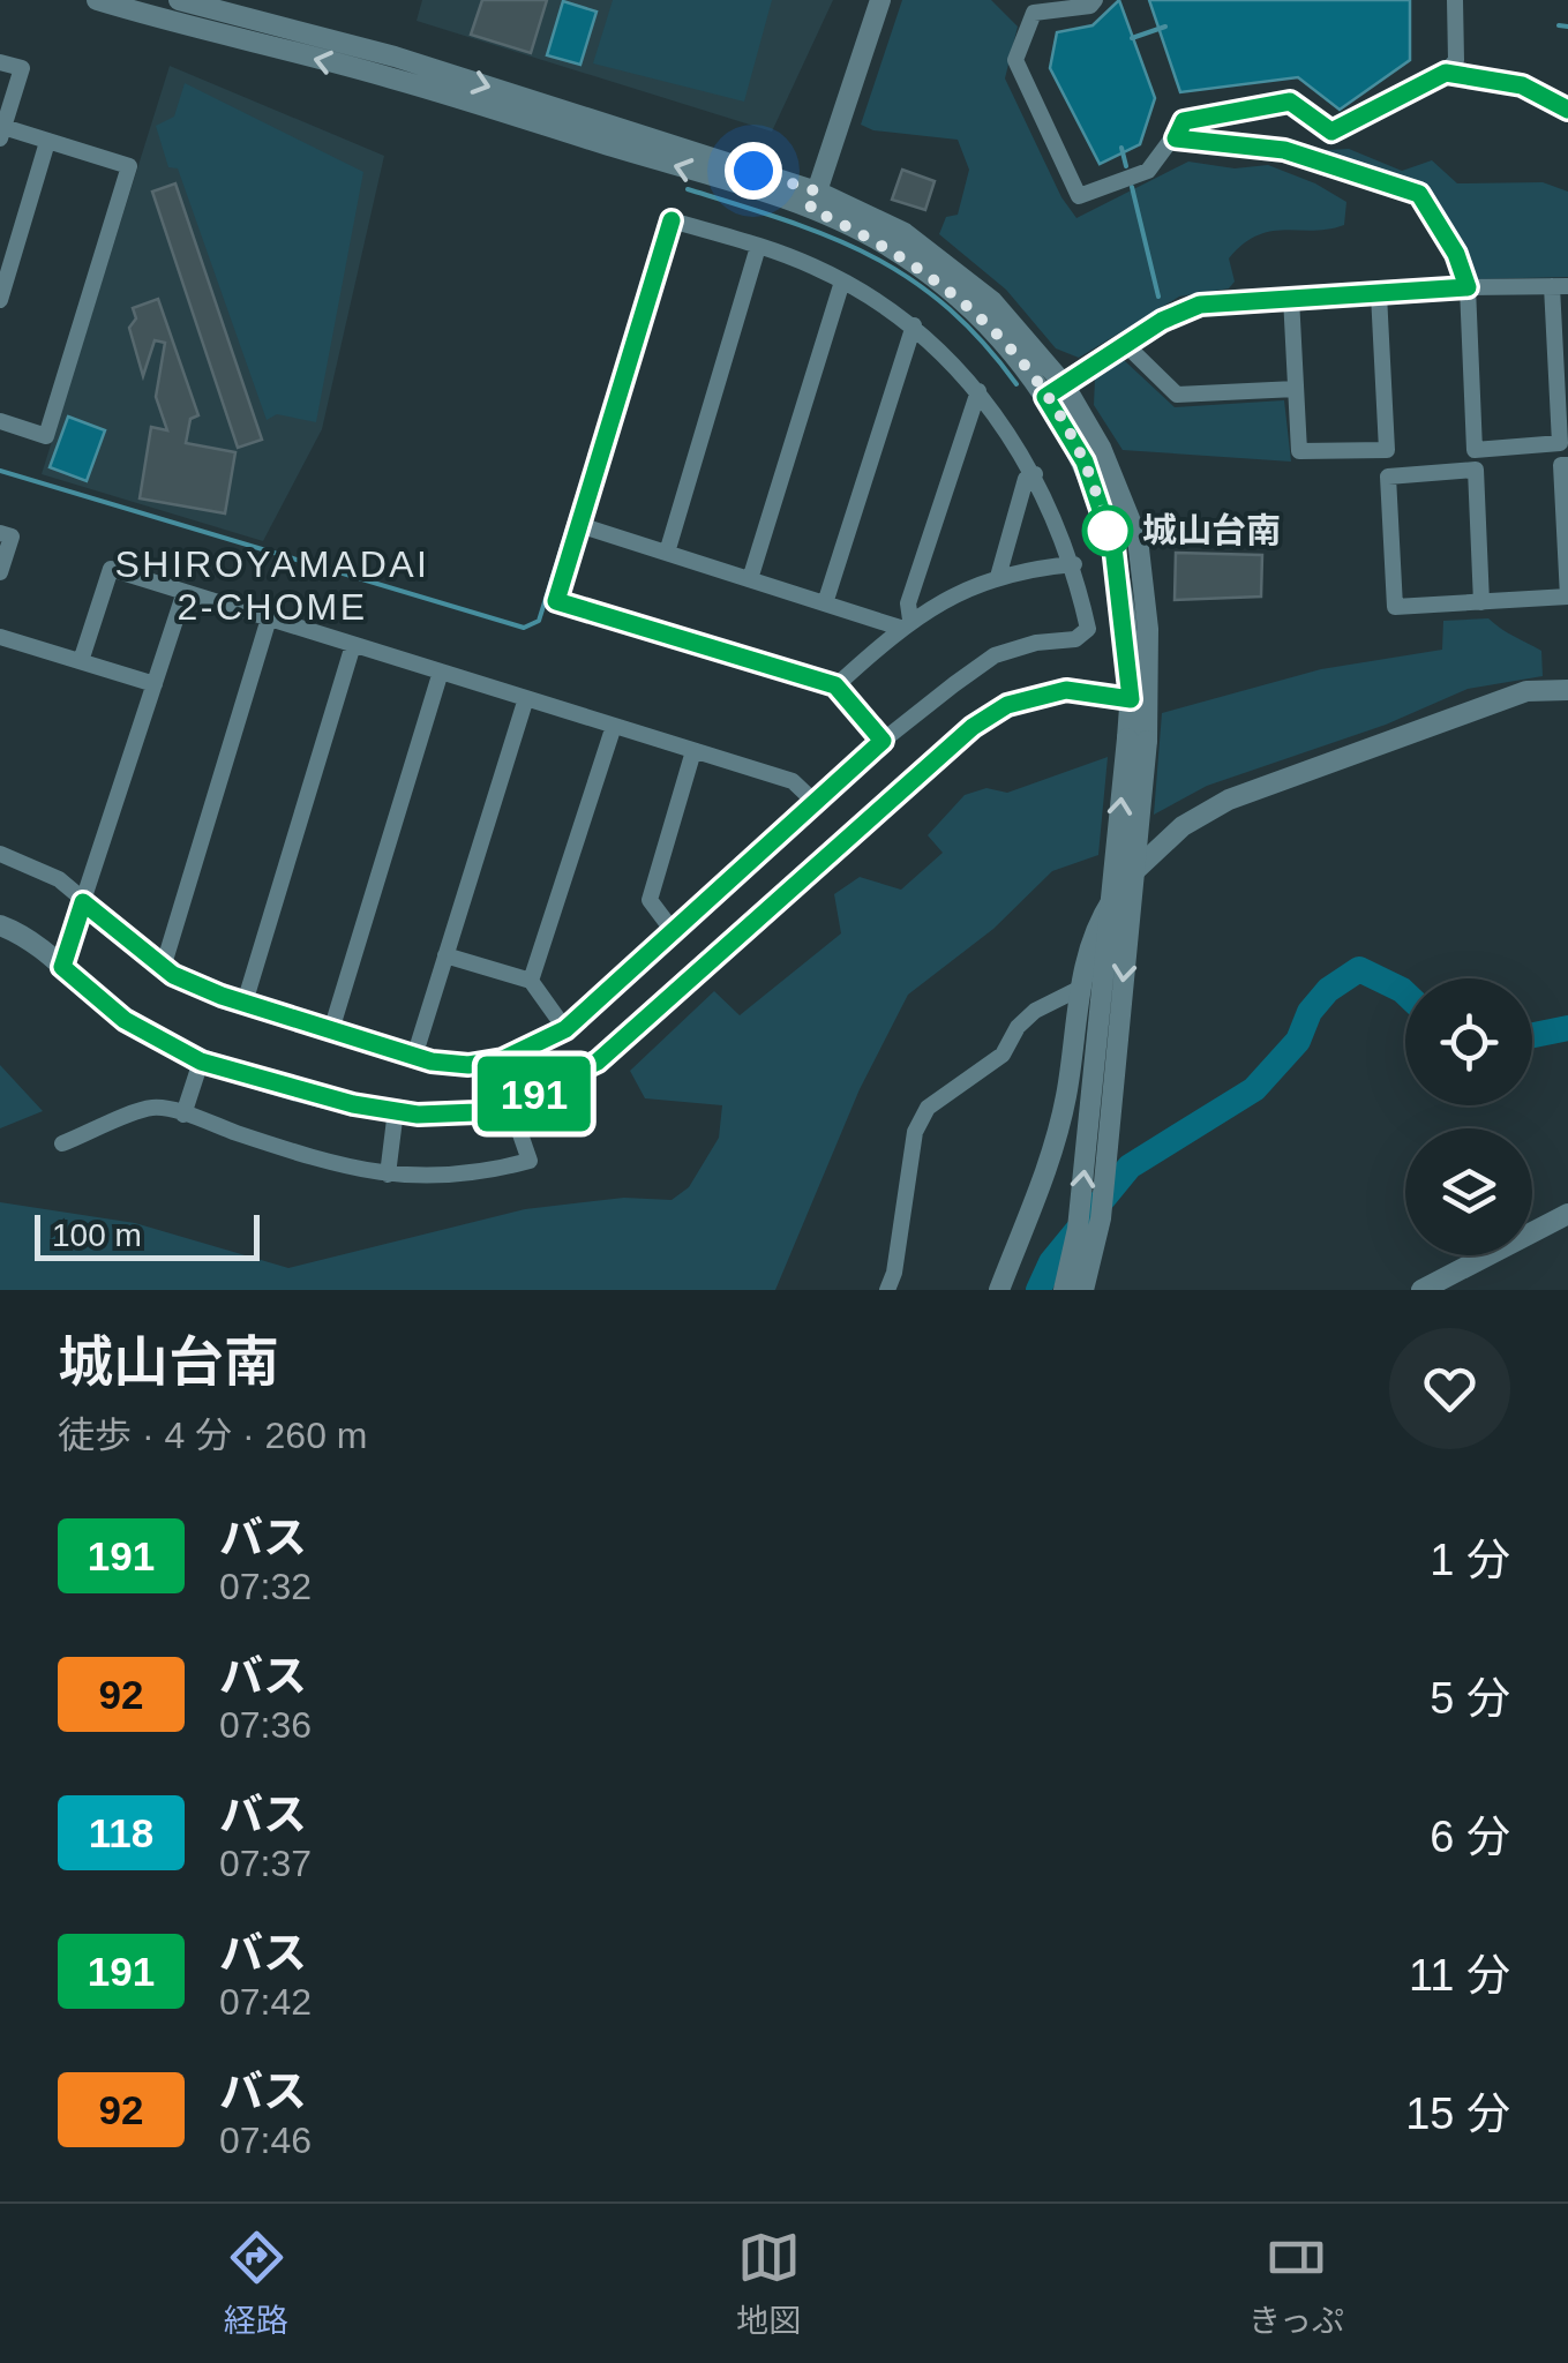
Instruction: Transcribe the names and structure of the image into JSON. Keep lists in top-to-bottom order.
{
  "districts": ["SHIROYAMADAI 2-CHOME"],
  "places": ["城山台南"],
  "lines": ["bus line 191"],
  "scale_bar": "100 m",
  "page": {
    "on_map": "191",
    "scale": "100 m",
    "heading": ["城山台南", "徒歩 · 4 分 · 260 m"],
    "list": [
      {
        "mark": "191",
        "name": "バス",
        "note": "07:32",
        "value": "1 分"
      },
      {
        "mark": "92",
        "name": "バス",
        "note": "07:36",
        "value": "5 分"
      },
      {
        "mark": "118",
        "name": "バス",
        "note": "07:37",
        "value": "6 分"
      },
      {
        "mark": "191",
        "name": "バス",
        "note": "07:42",
        "value": "11 分"
      },
      {
        "mark": "92",
        "name": "バス",
        "note": "07:46",
        "value": "15 分"
      }
    ],
    "tabs": ["経路", "地図", "きっぷ"]
  }
}
